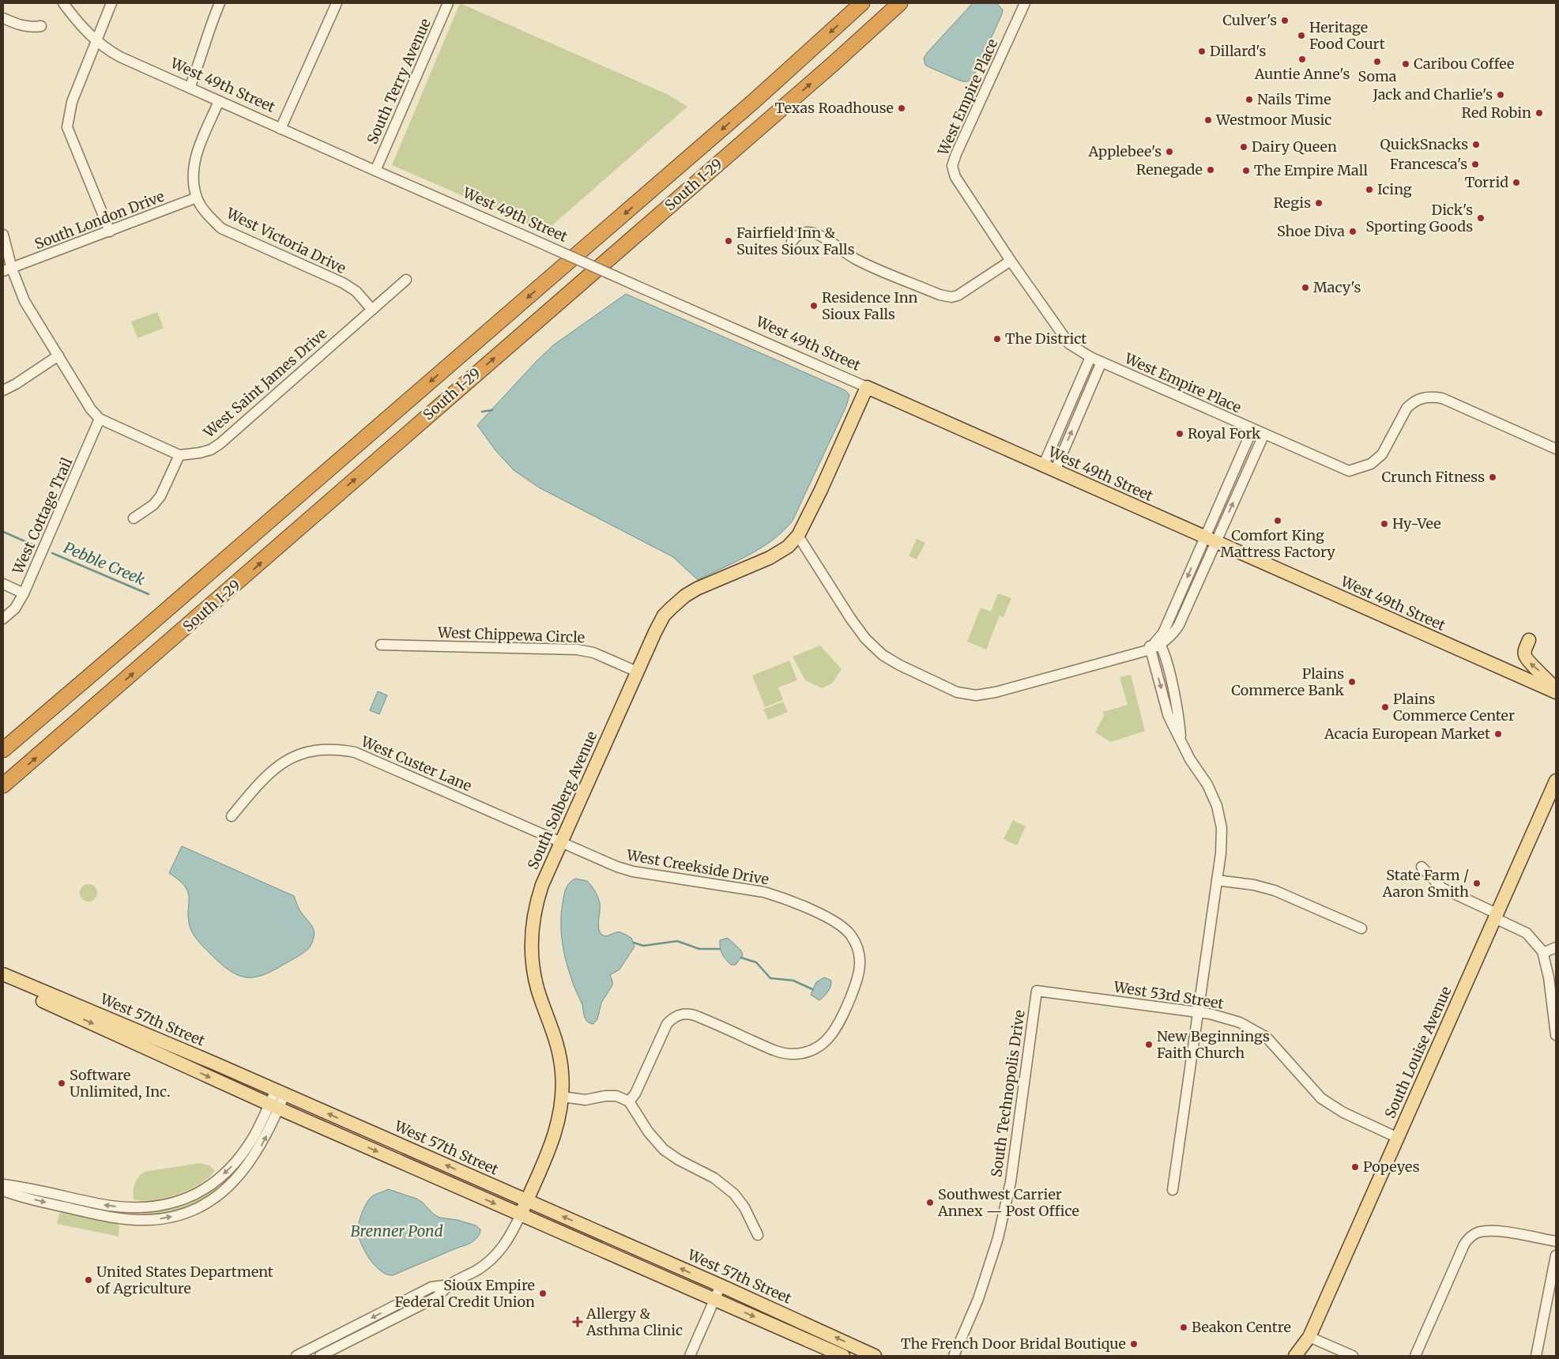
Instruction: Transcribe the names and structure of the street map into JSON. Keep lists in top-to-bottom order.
{
  "streets": {
    "highway": ["South I-29"],
    "main road": [
      "West 49th Street",
      "South Solberg Avenue",
      "West 57th Street",
      "South Louise Avenue"
    ],
    "street": [
      "South Terry Avenue",
      "West Empire Place",
      "South London Drive",
      "West Victoria Drive",
      "West Saint James Drive",
      "West Cottage Trail",
      "West Chippewa Circle",
      "West Custer Lane",
      "West Creekside Drive",
      "West 53rd Street",
      "South Technopolis Drive"
    ]
  },
  "crossings": [
    ["South Terry Avenue", "West 49th Street"],
    ["West 49th Street", "West Empire Place"],
    ["West 49th Street", "West Victoria Drive"],
    ["West 49th Street", "South Solberg Avenue"],
    ["South London Drive", "West Victoria Drive"],
    ["West Victoria Drive", "West Saint James Drive"],
    ["West Chippewa Circle", "South Solberg Avenue"],
    ["West Custer Lane", "South Solberg Avenue"],
    ["West Custer Lane", "West Creekside Drive"],
    ["South Solberg Avenue", "West Creekside Drive"],
    ["South Solberg Avenue", "West 57th Street"],
    ["West 53rd Street", "South Louise Avenue"],
    ["West 53rd Street", "South Technopolis Drive"]
  ],
  "water": ["Pebble Creek", "Brenner Pond"],
  "places": {
    "other": [
      "Culver's",
      "Heritage Food Court",
      "Dillard's",
      "Auntie Anne's",
      "Soma",
      "Caribou Coffee",
      "Jack and Charlie's",
      "Nails Time",
      "Texas Roadhouse",
      "Red Robin",
      "Westmoor Music",
      "QuickSnacks",
      "Dairy Queen",
      "Applebee's",
      "Francesca's",
      "Renegade",
      "The Empire Mall",
      "Torrid",
      "Icing",
      "Regis",
      "Dick's Sporting Goods",
      "Shoe Diva",
      "Fairfield Inn & Suites Sioux Falls",
      "Macy's",
      "Residence Inn Sioux Falls",
      "The District",
      "Royal Fork",
      "Crunch Fitness",
      "Comfort King Mattress Factory",
      "Hy-Vee",
      "Plains Commerce Bank",
      "Plains Commerce Center",
      "Acacia European Market",
      "State Farm / Aaron Smith",
      "New Beginnings Faith Church",
      "Software Unlimited, Inc.",
      "Popeyes",
      "Southwest Carrier Annex — Post Office",
      "United States Department of Agriculture",
      "Sioux Empire Federal Credit Union",
      "Beakon Centre",
      "The French Door Bridal Boutique"
    ],
    "health": ["Allergy & Asthma Clinic"]
  }
}
